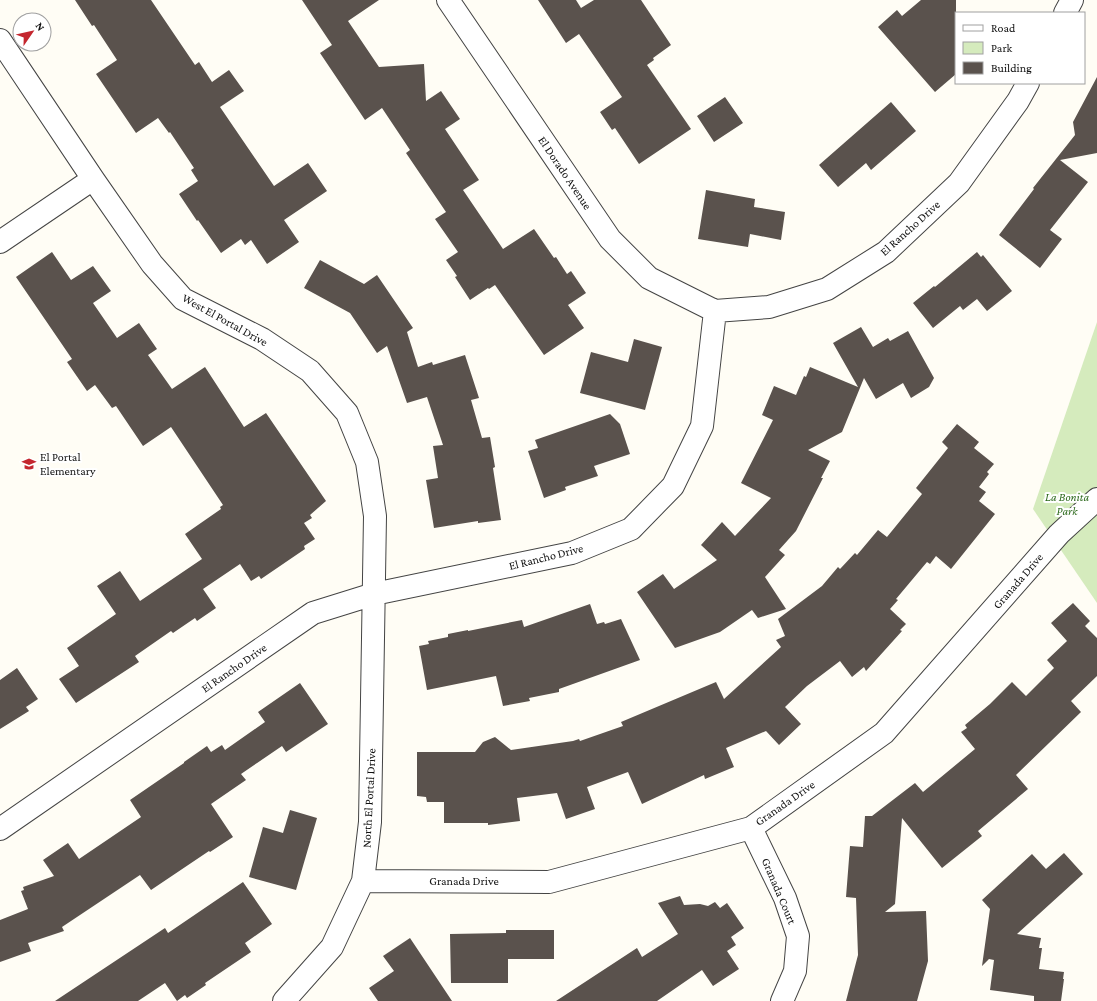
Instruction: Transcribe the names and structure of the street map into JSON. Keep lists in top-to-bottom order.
{
  "streets": {
    "street": [
      "El Dorado Avenue",
      "El Rancho Drive",
      "West El Portal Drive",
      "Granada Drive",
      "North El Portal Drive",
      "Granada Court"
    ]
  },
  "crossings": [
    ["El Dorado Avenue", "El Rancho Drive"],
    ["El Rancho Drive", "West El Portal Drive"],
    ["El Rancho Drive", "North El Portal Drive"],
    ["West El Portal Drive", "North El Portal Drive"],
    ["Granada Drive", "North El Portal Drive"],
    ["Granada Drive", "Granada Court"]
  ],
  "parks": ["La Bonita Park"],
  "places": {
    "school or university": ["El Portal Elementary"]
  },
  "legend": ["Road", "Park", "Building"],
  "north": "top right"
}
